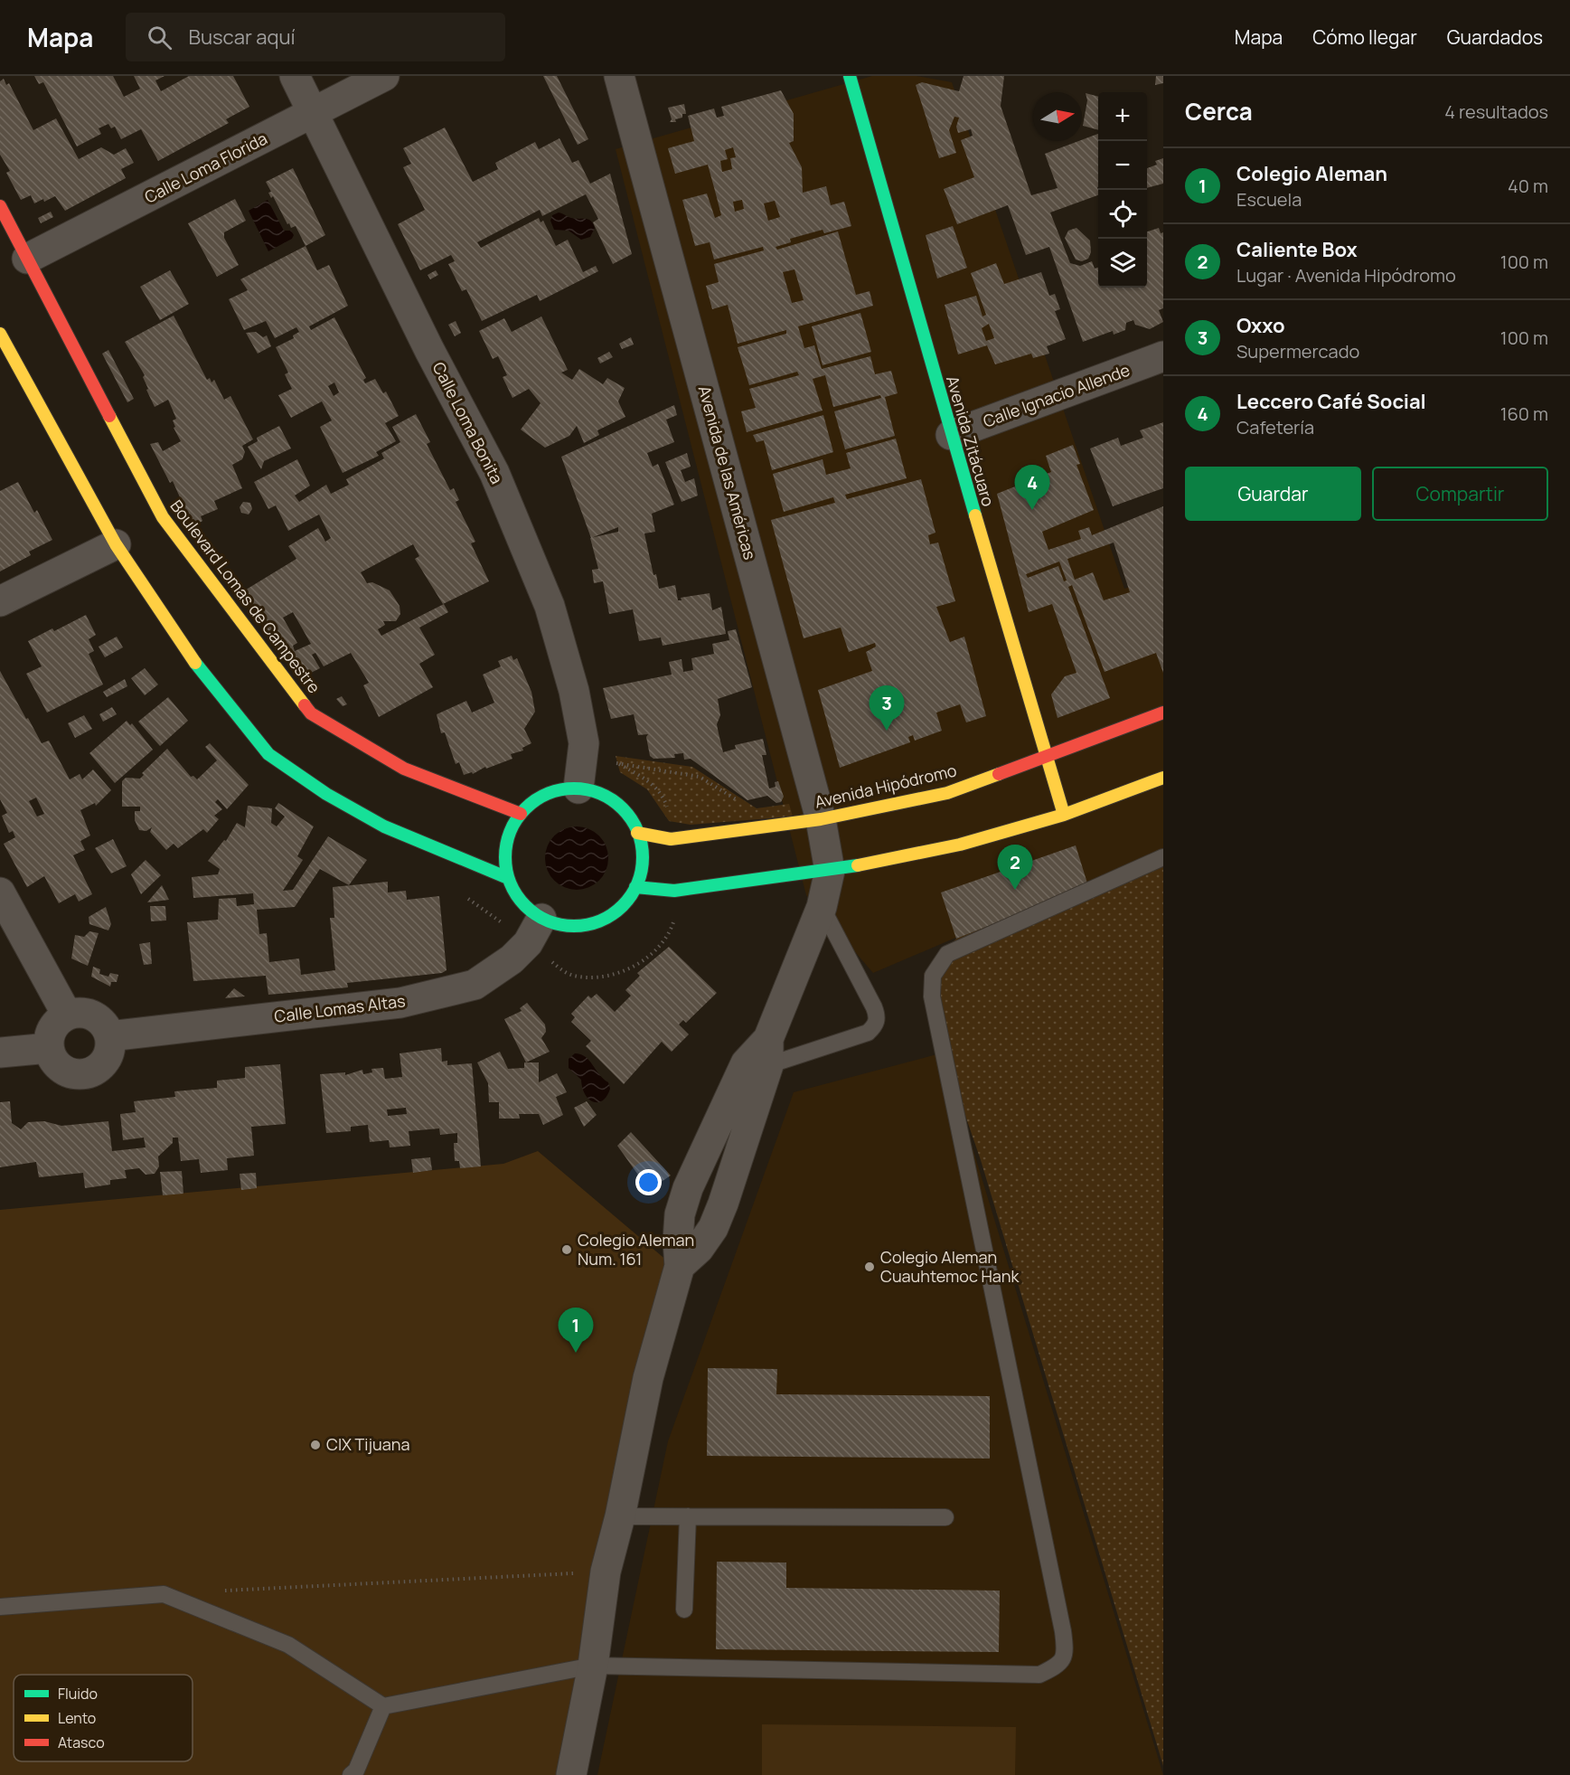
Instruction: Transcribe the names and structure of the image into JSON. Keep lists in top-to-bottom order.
{
  "streets": {
    "main road": ["Avenida Zitácuaro", "Boulevard Lomas de Campestre", "Avenida Hipódromo"],
    "street": [
      "Calle Loma Florida",
      "Calle Ignacio Allende",
      "Calle Loma Bonita",
      "Avenida de las Américas",
      "Calle Lomas Altas"
    ]
  },
  "crossings": [
    ["Calle Loma Florida", "Calle Loma Bonita"],
    ["Calle Loma Florida", "Boulevard Lomas de Campestre"],
    ["Calle Ignacio Allende", "Avenida Zitácuaro"],
    ["Calle Loma Bonita", "Boulevard Lomas de Campestre"],
    ["Calle Loma Bonita", "Avenida Hipódromo"],
    ["Calle Loma Bonita", "Calle Lomas Altas"],
    ["Avenida Zitácuaro", "Avenida Hipódromo"],
    ["Avenida de las Américas", "Avenida Hipódromo"],
    ["Boulevard Lomas de Campestre", "Avenida Hipódromo"],
    ["Boulevard Lomas de Campestre", "Calle Lomas Altas"],
    ["Avenida Hipódromo", "Calle Lomas Altas"]
  ],
  "places": ["Colegio Aleman Num. 161", "Colegio Aleman Cuauhtemoc Hank", "CIX Tijuana"],
  "legend": ["Fluido", "Lento", "Atasco"],
  "north": "right",
  "page": {
    "header": "Mapa",
    "search": "Buscar aquí",
    "nav": ["Mapa", "Cómo llegar", "Guardados"],
    "heading": ["Cerca", "4 resultados"],
    "map_buttons": ["+", "−"],
    "list": [
      {
        "mark": "1",
        "name": "Colegio Aleman",
        "note": "Escuela",
        "value": "40 m"
      },
      {
        "mark": "2",
        "name": "Caliente Box",
        "note": "Lugar · Avenida Hipódromo",
        "value": "100 m"
      },
      {
        "mark": "3",
        "name": "Oxxo",
        "note": "Supermercado",
        "value": "100 m"
      },
      {
        "mark": "4",
        "name": "Leccero Café Social",
        "note": "Cafetería",
        "value": "160 m"
      }
    ],
    "buttons": ["Guardar", "Compartir"],
    "pins": [
      "4",
      "3",
      "2",
      "1"
    ]
  }
}
